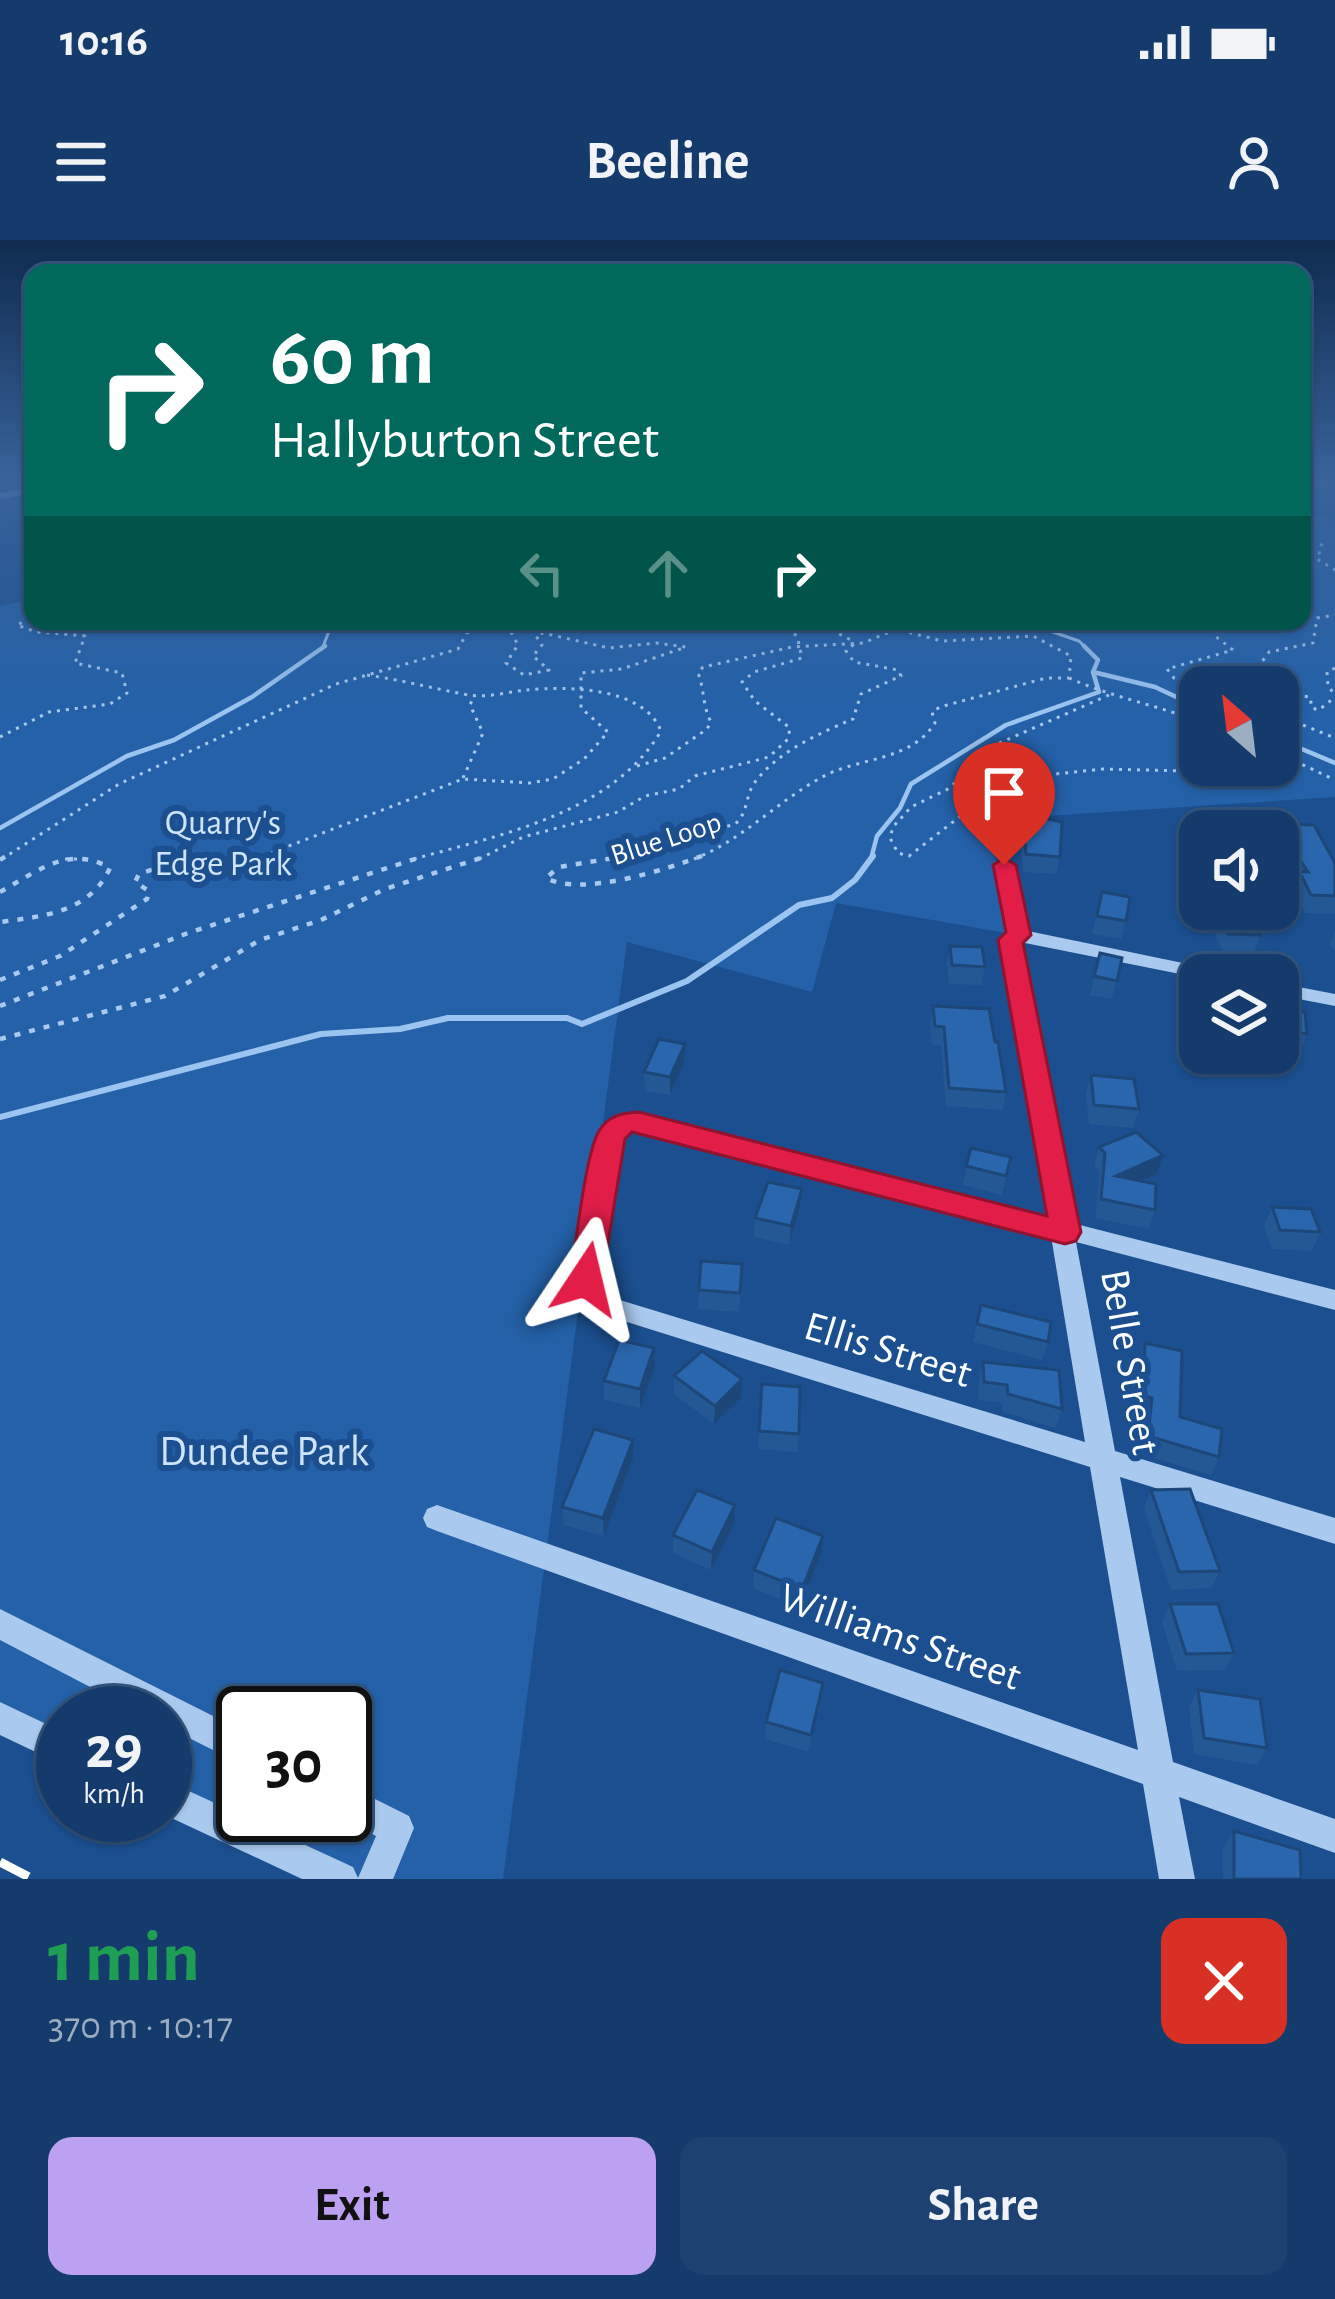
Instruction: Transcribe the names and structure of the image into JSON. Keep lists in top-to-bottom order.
{
  "streets": {
    "street": ["Ellis Street", "Belle Street", "Williams Street"],
    "path": ["Blue Loop"]
  },
  "crossings": [
    ["Ellis Street", "Belle Street"],
    ["Belle Street", "Williams Street"]
  ],
  "parks": ["Quarry's Edge Park", "Dundee Park"],
  "north": "top left",
  "page": {
    "status": "10:16",
    "header": "Beeline",
    "turn": ["60 m", "Hallyburton Street"],
    "speed": "29 km/h",
    "limit": "30",
    "heading": ["1 min", "370 m · 10:17"],
    "buttons": ["Exit", "Share"]
  }
}
